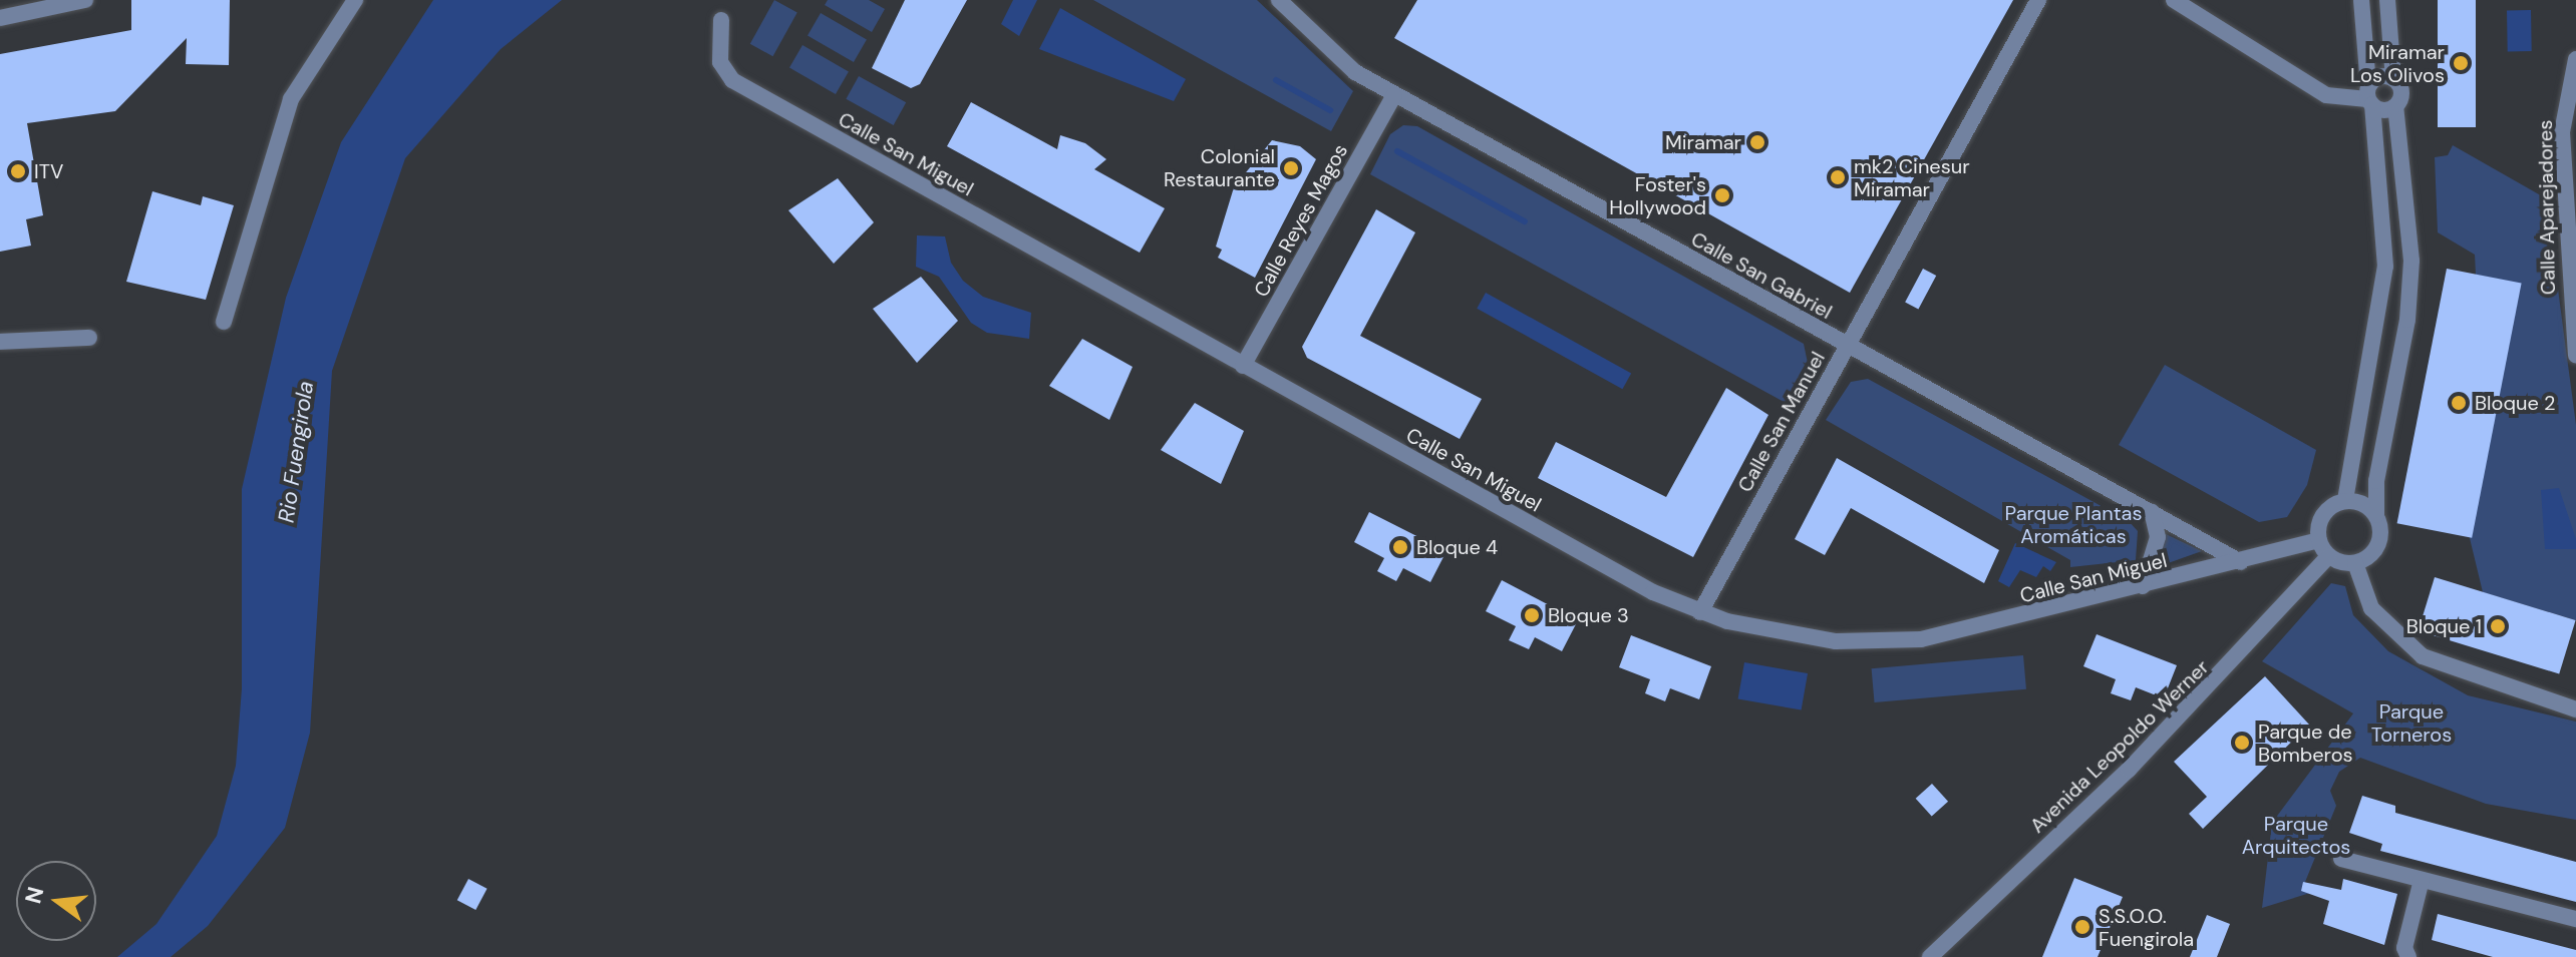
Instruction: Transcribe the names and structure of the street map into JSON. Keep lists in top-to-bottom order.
{
  "streets": {
    "street": [
      "Calle San Miguel",
      "Calle Aparejadores",
      "Calle Reyes Magos",
      "Calle San Gabriel",
      "Calle San Manuel",
      "Avenida Leopoldo Werner"
    ]
  },
  "crossings": [
    ["Calle San Miguel", "Calle Reyes Magos"],
    ["Calle San Miguel", "Calle San Gabriel"],
    ["Calle San Miguel", "Calle San Manuel"],
    ["Calle San Miguel", "Avenida Leopoldo Werner"],
    ["Calle Reyes Magos", "Calle San Gabriel"],
    ["Calle San Gabriel", "Calle San Manuel"]
  ],
  "water": ["Rio Fuengirola"],
  "parks": ["Parque Plantas Aromáticas", "Parque Torneros", "Parque Arquitectos"],
  "places": [
    "Miramar Los Olivos",
    "Miramar",
    "Colonial Restaurante",
    "ITV",
    "mk2 Cinesur Miramar",
    "Foster's Hollywood",
    "Bloque 2",
    "Bloque 4",
    "Bloque 3",
    "Bloque 1",
    "Parque de Bomberos",
    "S.S.O.O. Fuengirola"
  ],
  "north": "left"
}
